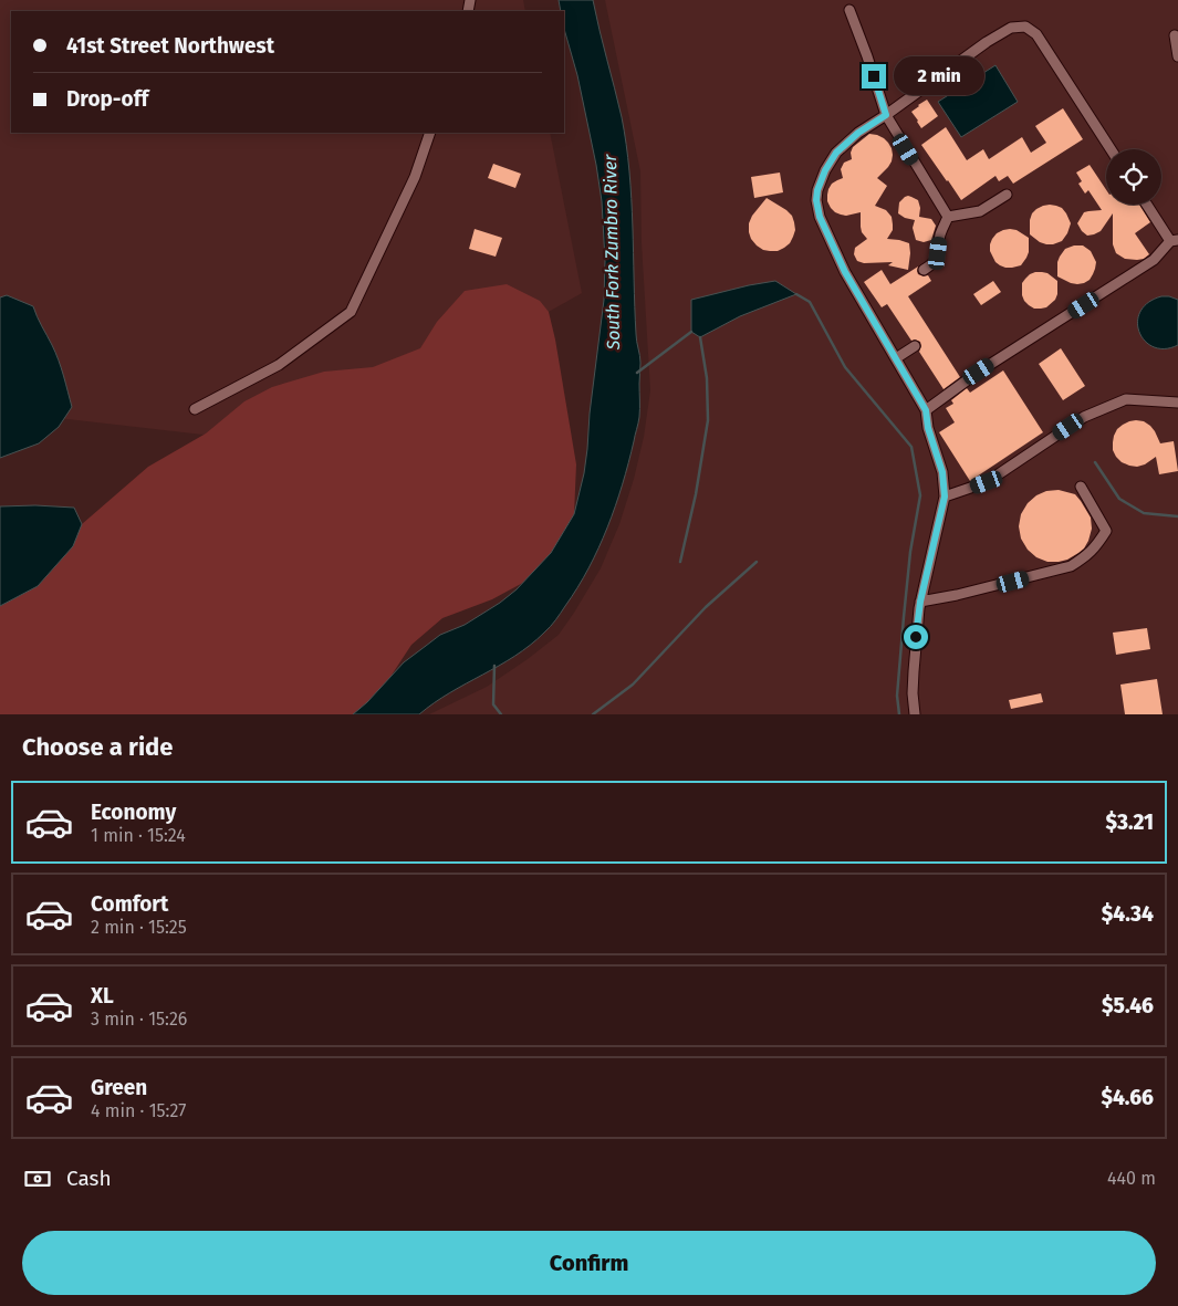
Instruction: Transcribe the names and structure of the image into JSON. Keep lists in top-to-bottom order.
{
  "water": ["South Fork Zumbro River"],
  "page": {
    "banner": ["41st Street Northwest", "Drop-off"],
    "bubble": "2 min",
    "heading": "Choose a ride",
    "list": [
      {
        "name": "Economy",
        "note": "1 min · 15:24",
        "value": "$3.21"
      },
      {
        "name": "Comfort",
        "note": "2 min · 15:25",
        "value": "$4.34"
      },
      {
        "name": "XL",
        "note": "3 min · 15:26",
        "value": "$5.46"
      },
      {
        "name": "Green",
        "note": "4 min · 15:27",
        "value": "$4.66"
      }
    ],
    "pay": ["Cash", "440 m"],
    "buttons": "Confirm"
  }
}
